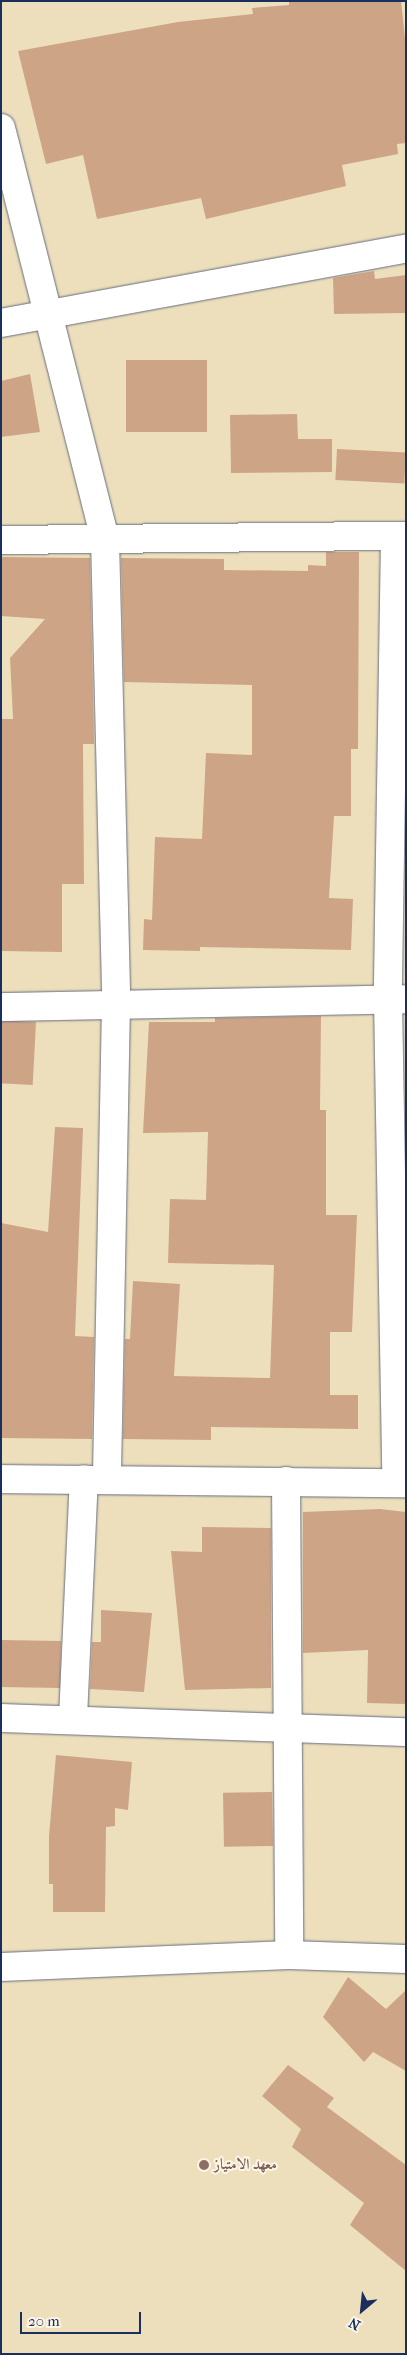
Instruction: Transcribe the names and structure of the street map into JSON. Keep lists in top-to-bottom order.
{
  "places": ["معهد الامتياز"],
  "scale_bar": "20 m",
  "north": "bottom left"
}
